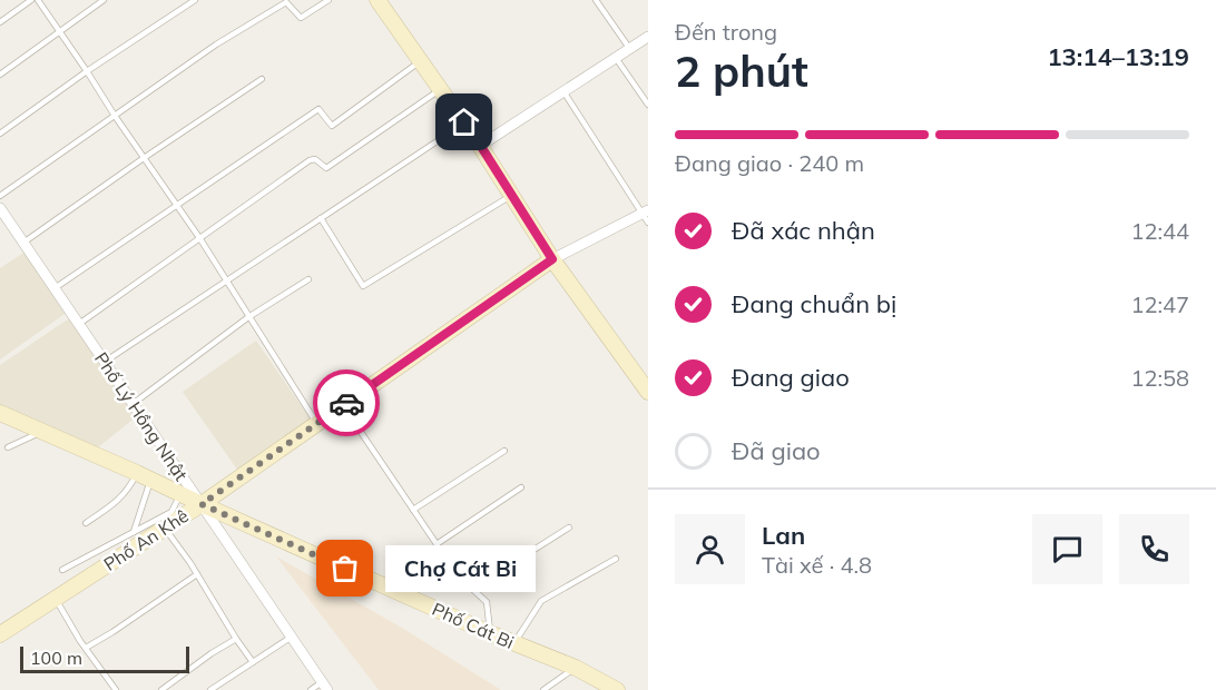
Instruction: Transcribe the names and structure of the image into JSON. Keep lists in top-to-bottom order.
{
  "streets": {
    "street": ["Phố Lý Hồng Nhật", "Phố An Khê", "Phố Cát Bi"]
  },
  "crossings": [
    ["Phố Lý Hồng Nhật", "Phố An Khê"],
    ["Phố Lý Hồng Nhật", "Phố Cát Bi"],
    ["Phố An Khê", "Phố Cát Bi"]
  ],
  "places": ["Chợ Cát Bi"],
  "scale_bar": "100 m",
  "page": {
    "heading": ["2 phút", "Đến trong", "13:14–13:19"],
    "panel": ["Lan", "Tài xế · 4.8"],
    "bar": "Đang giao · 240 m",
    "list": [
      ["Đã xác nhận", "12:44"],
      ["Đang chuẩn bị", "12:47"],
      ["Đang giao", "12:58"],
      "Đã giao"
    ],
    "bubble": "Chợ Cát Bi",
    "scale": "100 m"
  }
}
